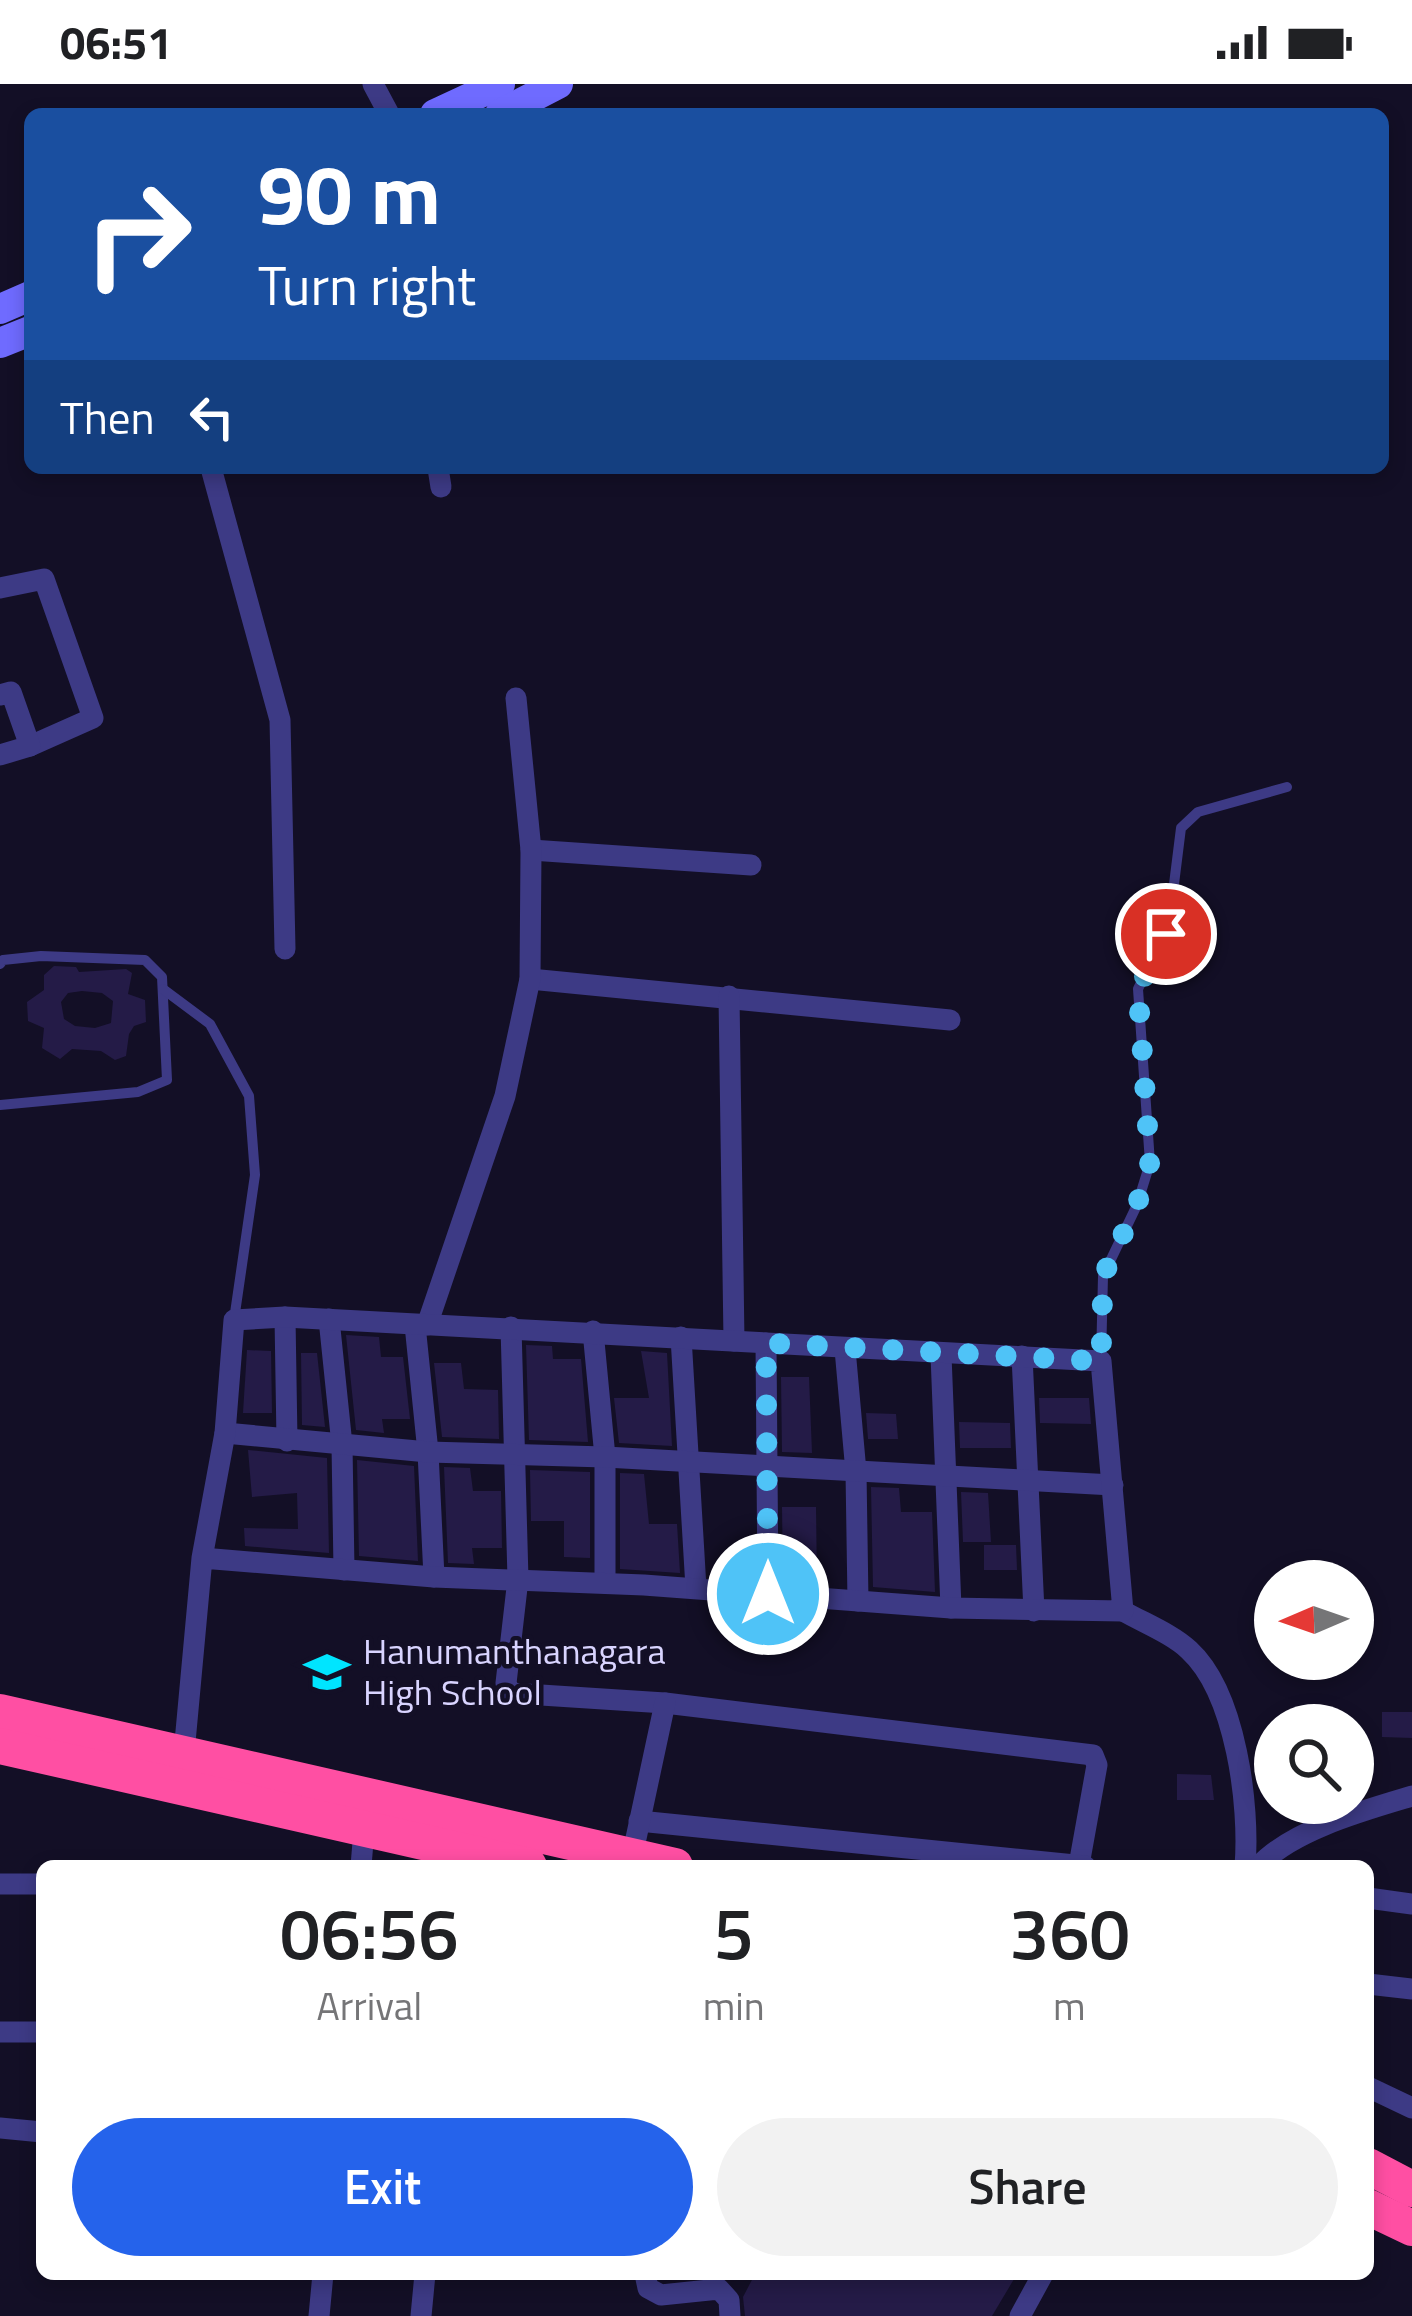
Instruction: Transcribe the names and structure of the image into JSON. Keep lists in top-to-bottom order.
{
  "places": {
    "school or university": ["Hanumanthanagara High School"]
  },
  "north": "left",
  "page": {
    "status": "06:51",
    "turn": ["90 m", "Turn right"],
    "then": "Then",
    "eta": [
      "06:56",
      "Arrival",
      "5",
      "min",
      "360",
      "m"
    ],
    "buttons": ["Exit", "Share"]
  }
}
